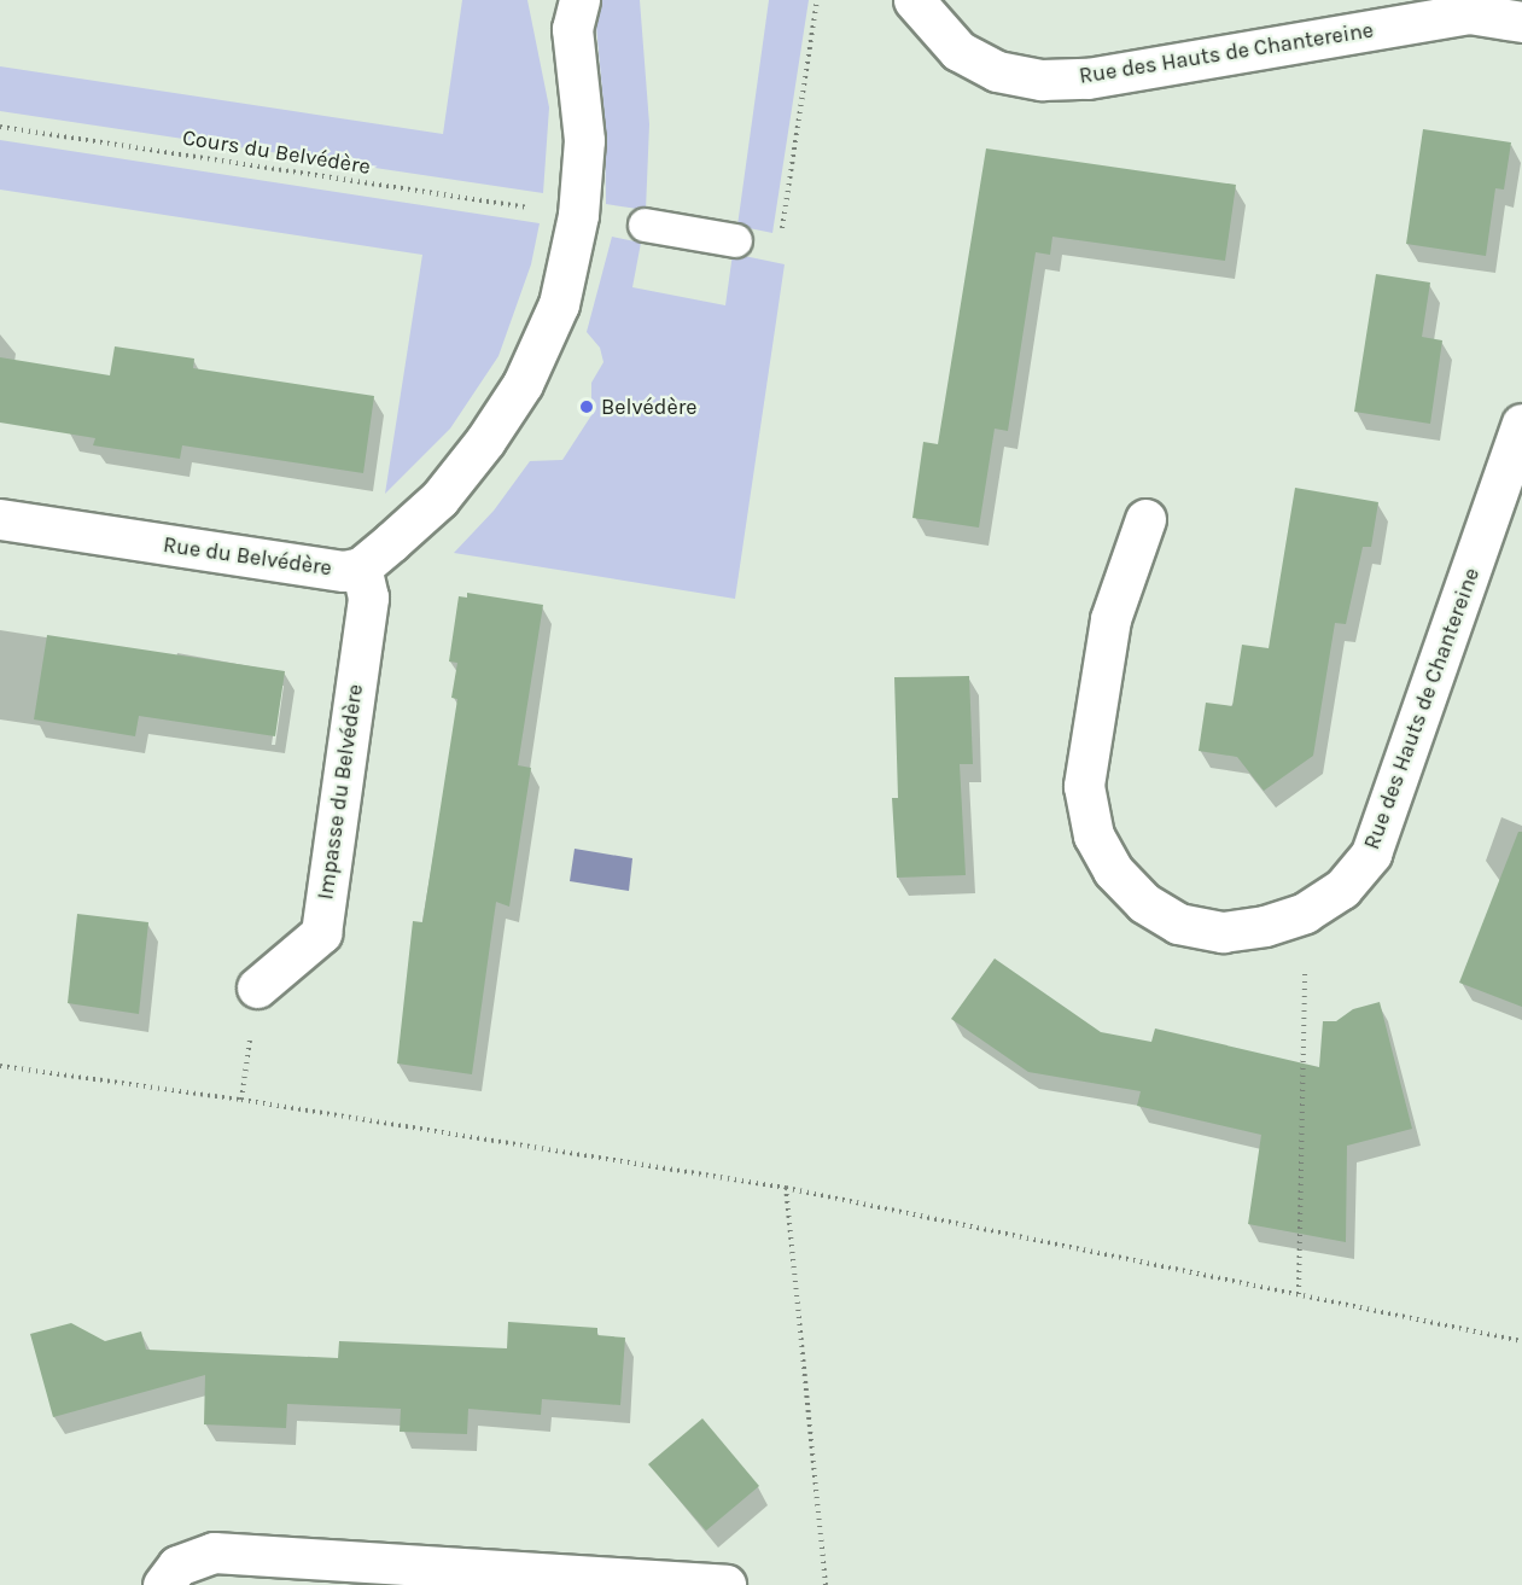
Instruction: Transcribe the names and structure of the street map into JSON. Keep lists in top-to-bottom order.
{
  "streets": {
    "street": ["Rue des Hauts de Chantereine", "Rue du Belvédère", "Impasse du Belvédère"],
    "path": ["Cours du Belvédère"]
  },
  "crossings": [
    ["Rue du Belvédère", "Impasse du Belvédère"]
  ],
  "places": ["Belvédère"]
}
